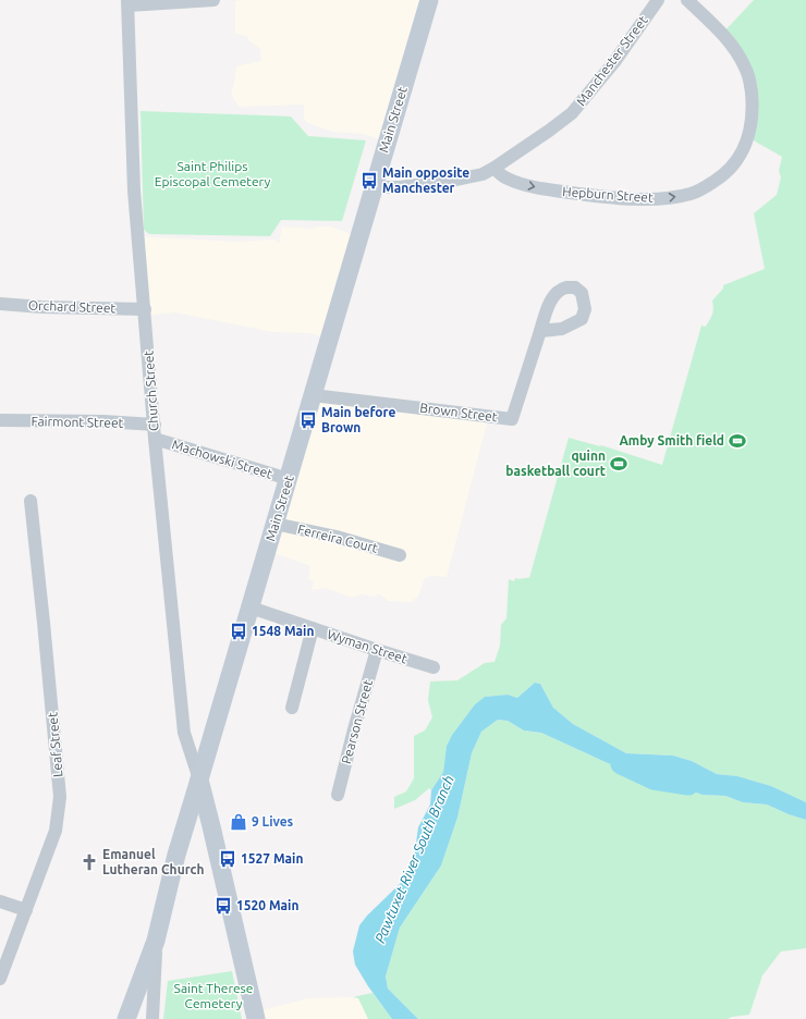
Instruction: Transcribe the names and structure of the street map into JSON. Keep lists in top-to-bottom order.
{
  "streets": {
    "main road": ["Main Street"],
    "street": [
      "Manchester Street",
      "Hepburn Street",
      "Orchard Street",
      "Church Street",
      "Brown Street",
      "Fairmont Street",
      "Machowski Street",
      "Ferreira Court",
      "Wyman Street",
      "Pearson Street",
      "Leaf Street"
    ]
  },
  "crossings": [
    ["Manchester Street", "Main Street"],
    ["Manchester Street", "Hepburn Street"],
    ["Main Street", "Church Street"],
    ["Main Street", "Brown Street"],
    ["Main Street", "Machowski Street"],
    ["Main Street", "Ferreira Court"],
    ["Main Street", "Wyman Street"],
    ["Orchard Street", "Church Street"],
    ["Church Street", "Fairmont Street"],
    ["Church Street", "Machowski Street"],
    ["Wyman Street", "Pearson Street"]
  ],
  "water": ["Pawtuxet River South Branch"],
  "parks": ["Saint Philips Episcopal Cemetery", "Saint Therese Cemetery"],
  "places": {
    "bus stop": [
      "Main opposite Manchester",
      "Main before Brown",
      "1548 Main",
      "1527 Main",
      "1520 Main"
    ],
    "sports": ["Amby Smith field", "quinn basketball court"],
    "shop": ["9 Lives"],
    "church": ["Emanuel Lutheran Church"]
  }
}
